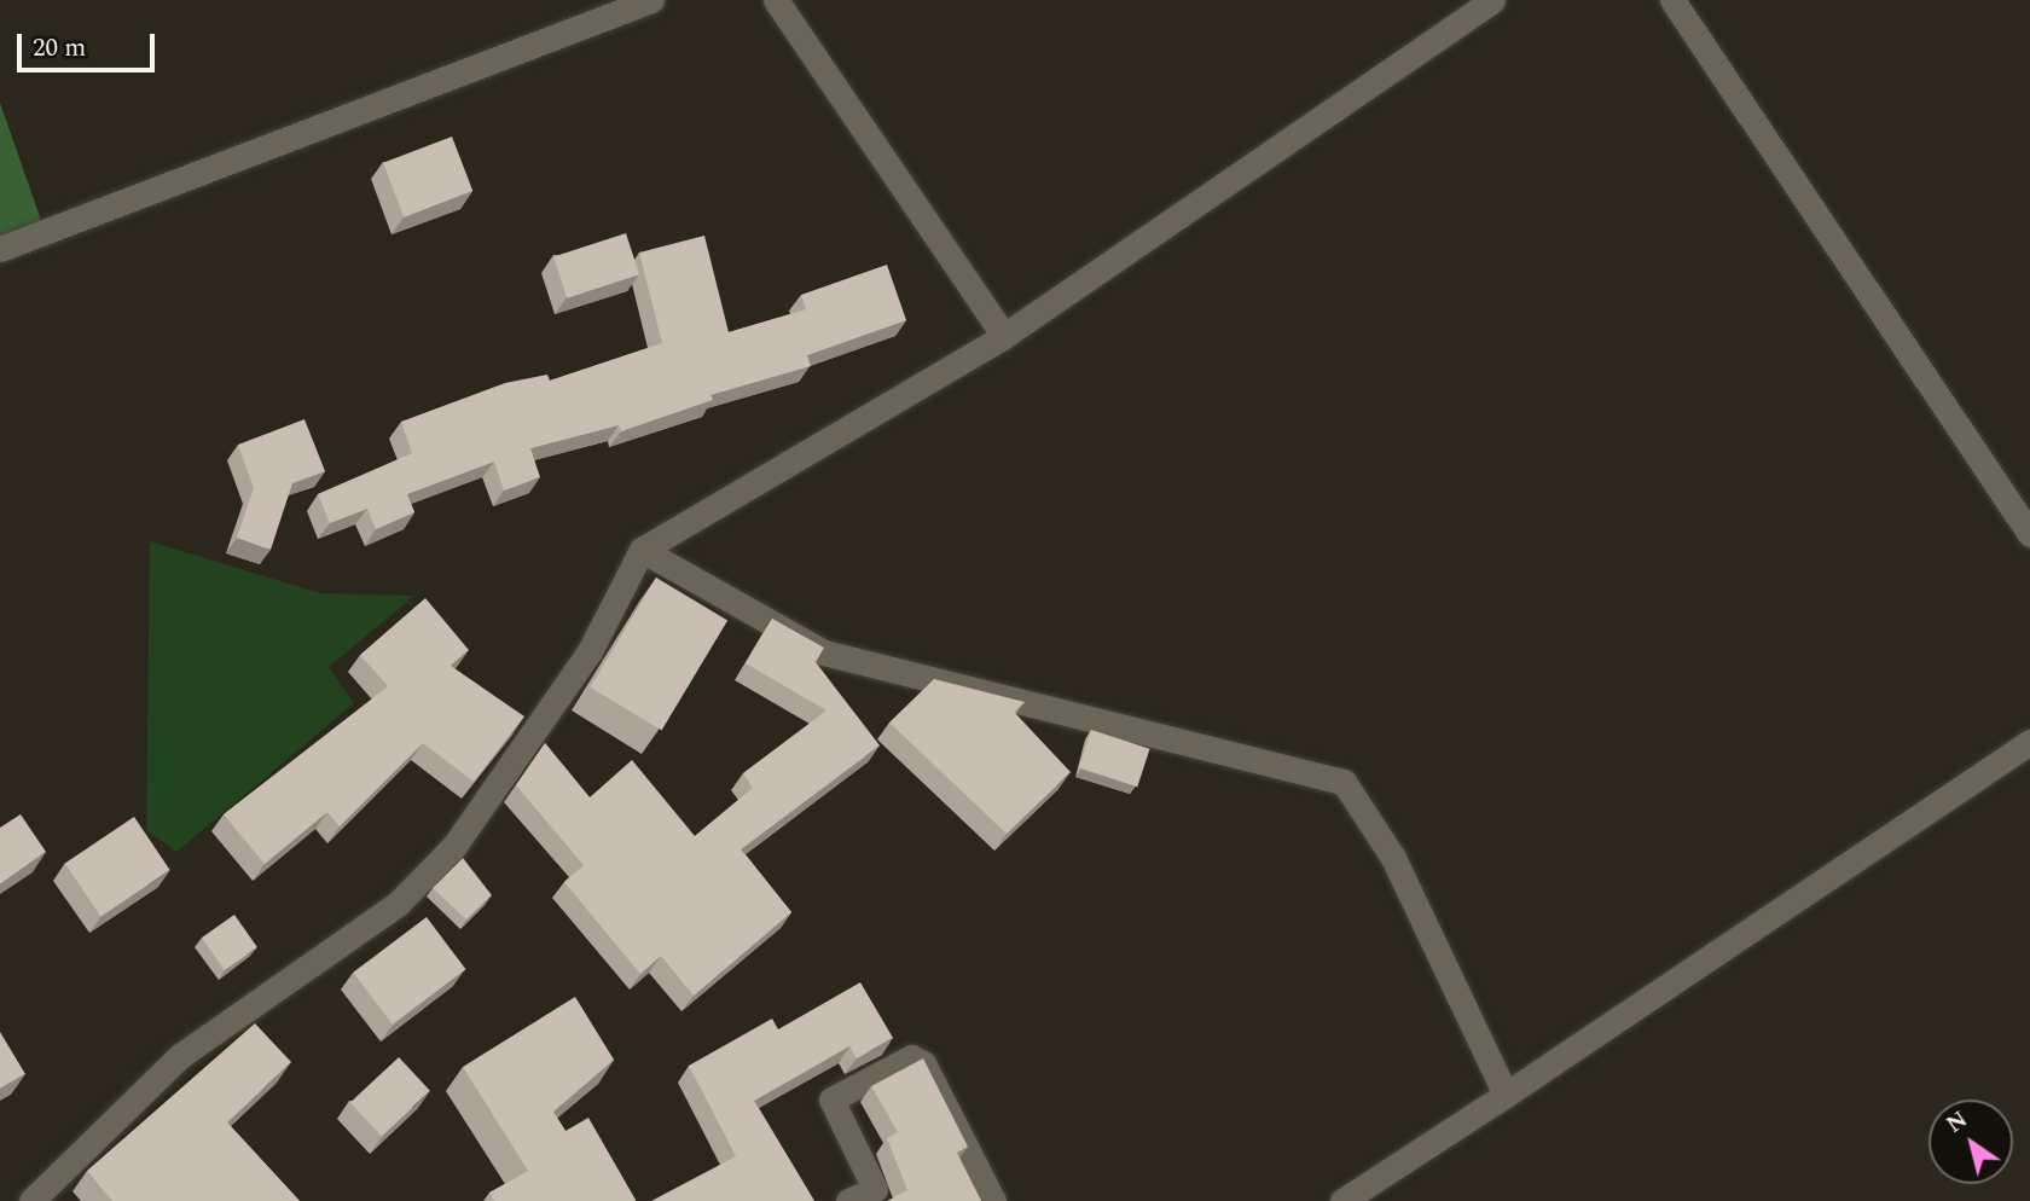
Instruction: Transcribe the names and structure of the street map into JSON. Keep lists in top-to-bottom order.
{
  "scale_bar": "20 m",
  "north": "top left"
}
